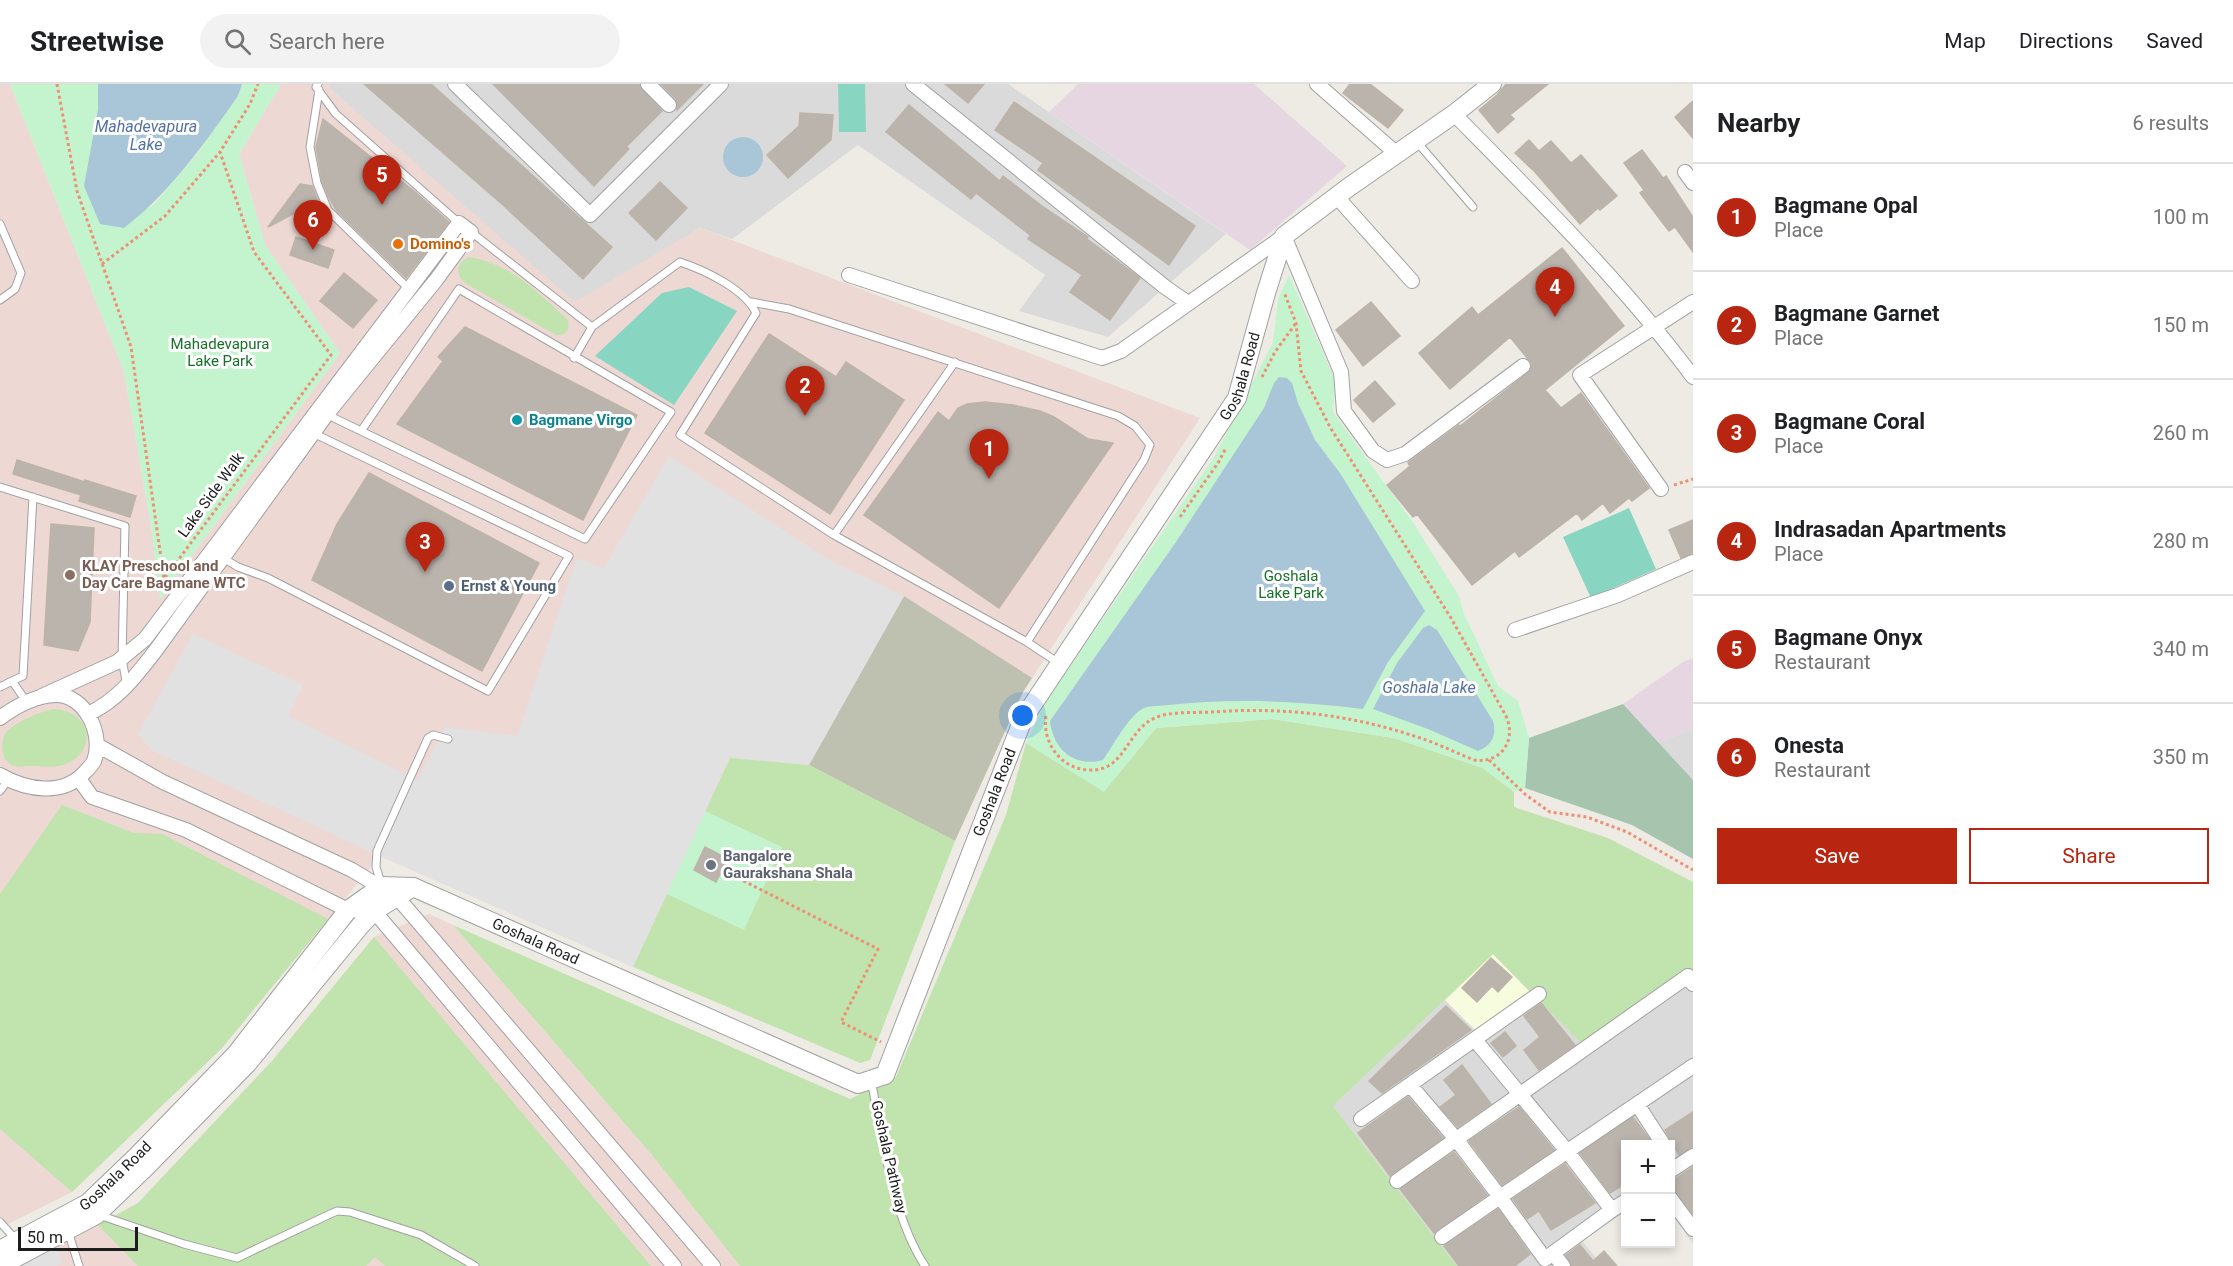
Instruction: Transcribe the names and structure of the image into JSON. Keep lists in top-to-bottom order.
{
  "streets": {
    "street": ["Goshala Road"],
    "lane": ["Goshala Pathway"],
    "path": ["Lake Side Walk"]
  },
  "crossings": [
    ["Goshala Road", "Goshala Pathway"]
  ],
  "water": ["Mahadevapura Lake", "Goshala Lake"],
  "parks": ["Mahadevapura Lake Park", "Goshala Lake Park"],
  "places": [
    "Domino's",
    "Bagmane Virgo",
    "KLAY Preschool and Day Care Bagmane WTC",
    "Ernst & Young",
    "Bangalore Gaurakshana Shala"
  ],
  "scale_bar": "50 m",
  "page": {
    "header": "Streetwise",
    "search": "Search here",
    "nav": ["Map", "Directions", "Saved"],
    "heading": ["Nearby", "6 results"],
    "pins": [
      "5",
      "6",
      "4",
      "2",
      "1",
      "3"
    ],
    "list": [
      {
        "mark": "1",
        "name": "Bagmane Opal",
        "note": "Place",
        "value": "100 m"
      },
      {
        "mark": "2",
        "name": "Bagmane Garnet",
        "note": "Place",
        "value": "150 m"
      },
      {
        "mark": "3",
        "name": "Bagmane Coral",
        "note": "Place",
        "value": "260 m"
      },
      {
        "mark": "4",
        "name": "Indrasadan Apartments",
        "note": "Place",
        "value": "280 m"
      },
      {
        "mark": "5",
        "name": "Bagmane Onyx",
        "note": "Restaurant",
        "value": "340 m"
      },
      {
        "mark": "6",
        "name": "Onesta",
        "note": "Restaurant",
        "value": "350 m"
      }
    ],
    "buttons": ["Save", "Share"],
    "map_buttons": ["+", "−"],
    "scale": "50 m"
  }
}
